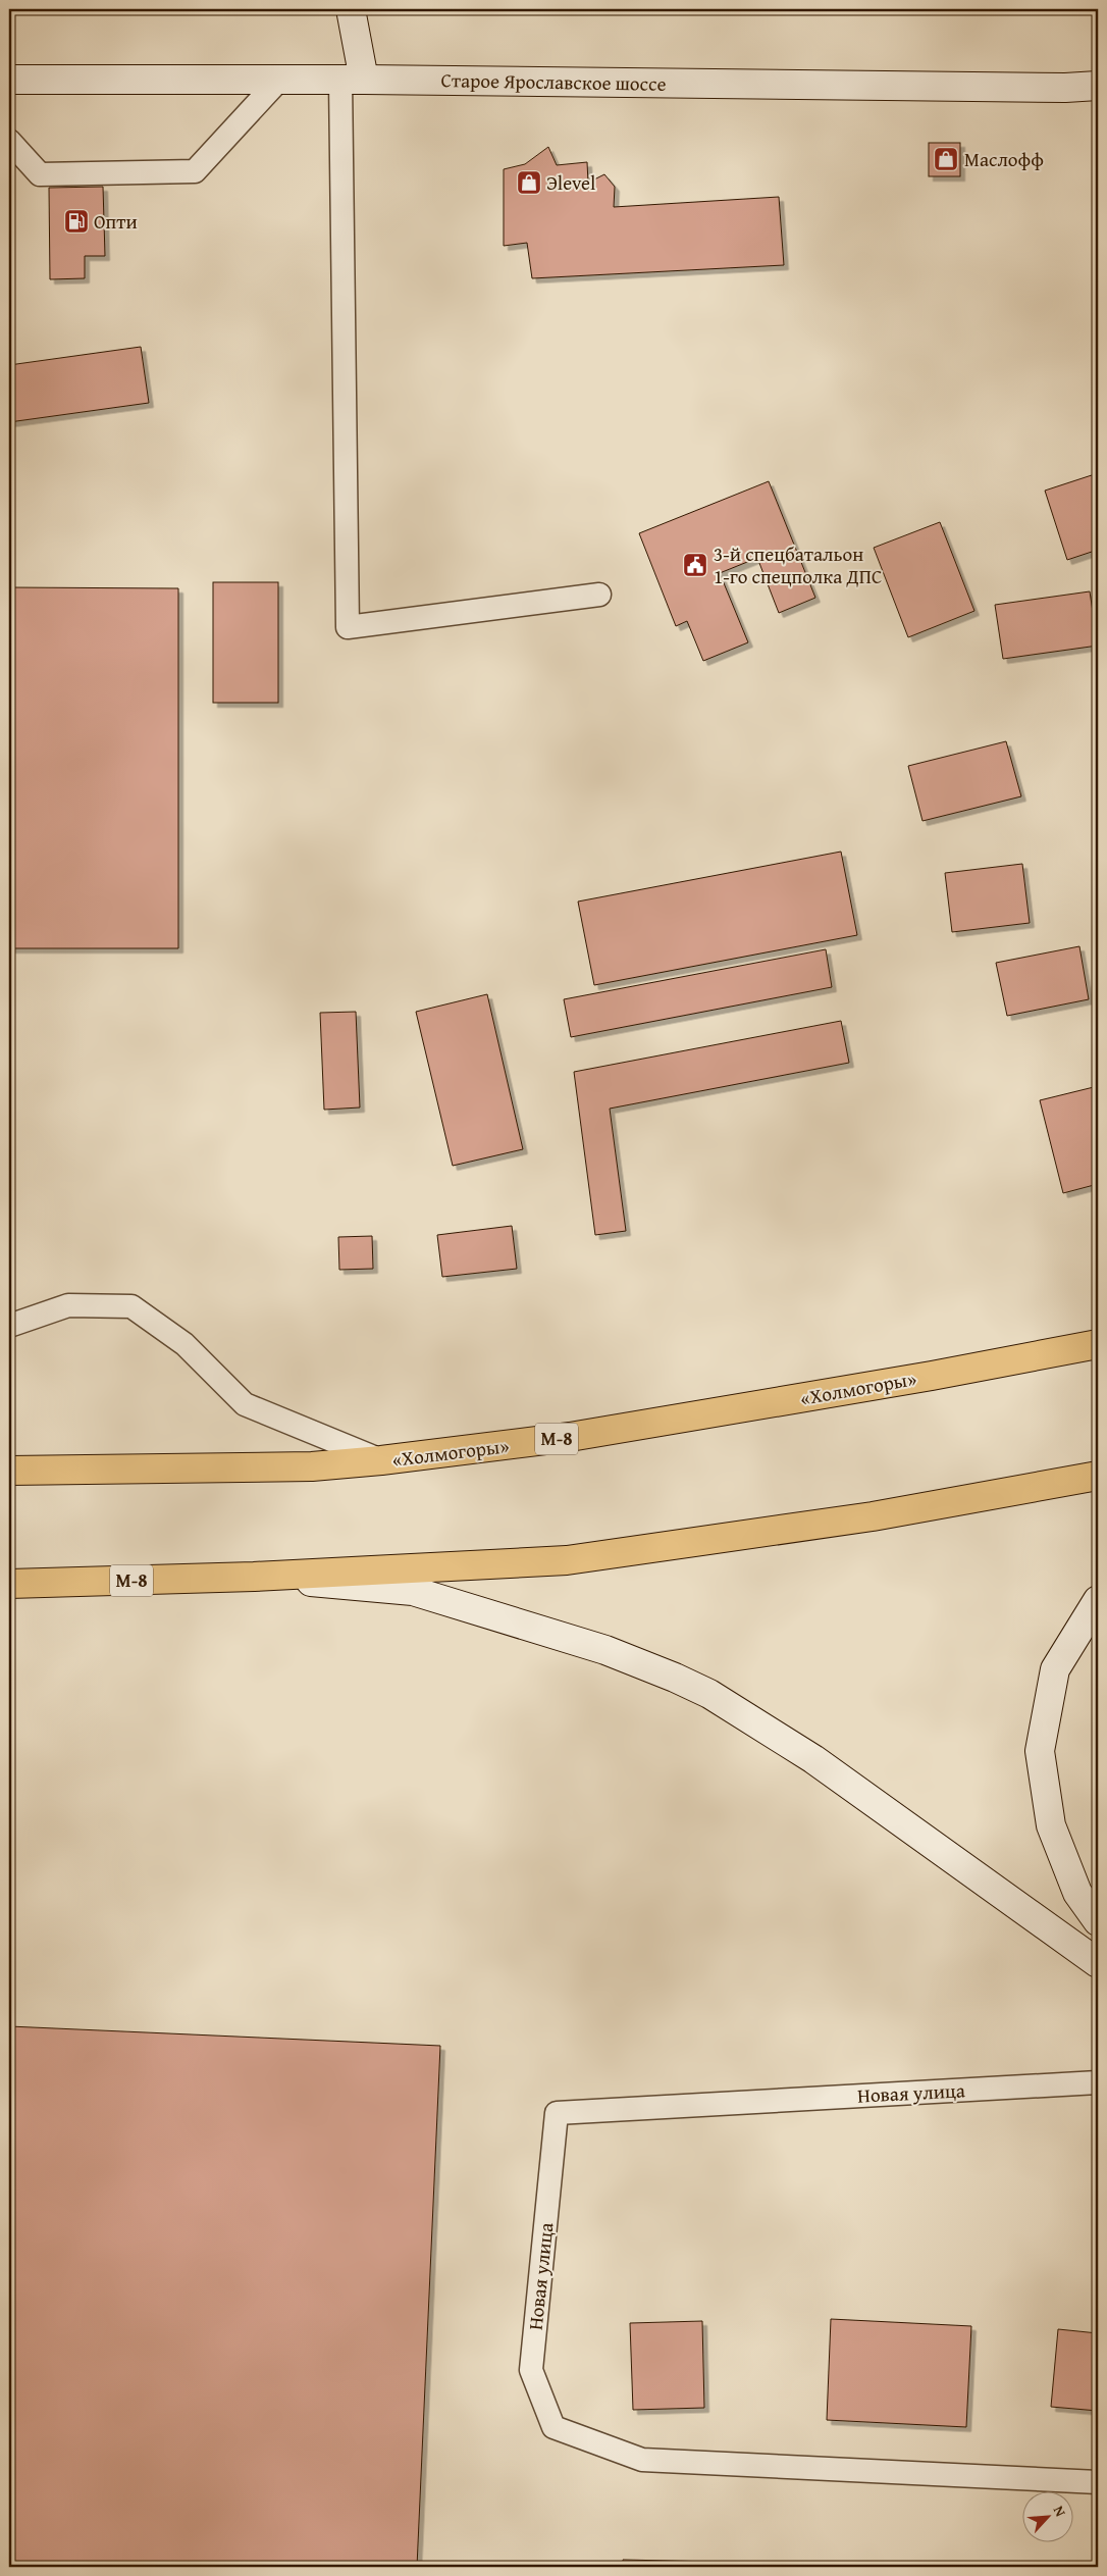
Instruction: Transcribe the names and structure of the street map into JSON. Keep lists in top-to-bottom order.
{
  "streets": {
    "highway": ["«Холмогоры»", "М-8"],
    "main road": ["Старое Ярославское шоссе"],
    "lane": ["Новая улица"]
  },
  "places": {
    "shop": ["Маслофф", "Эlevel"],
    "fuel station": ["Опти"],
    "public building": ["3-й спецбатальон 1-го спецполка ДПС"]
  },
  "north": "top right"
}
